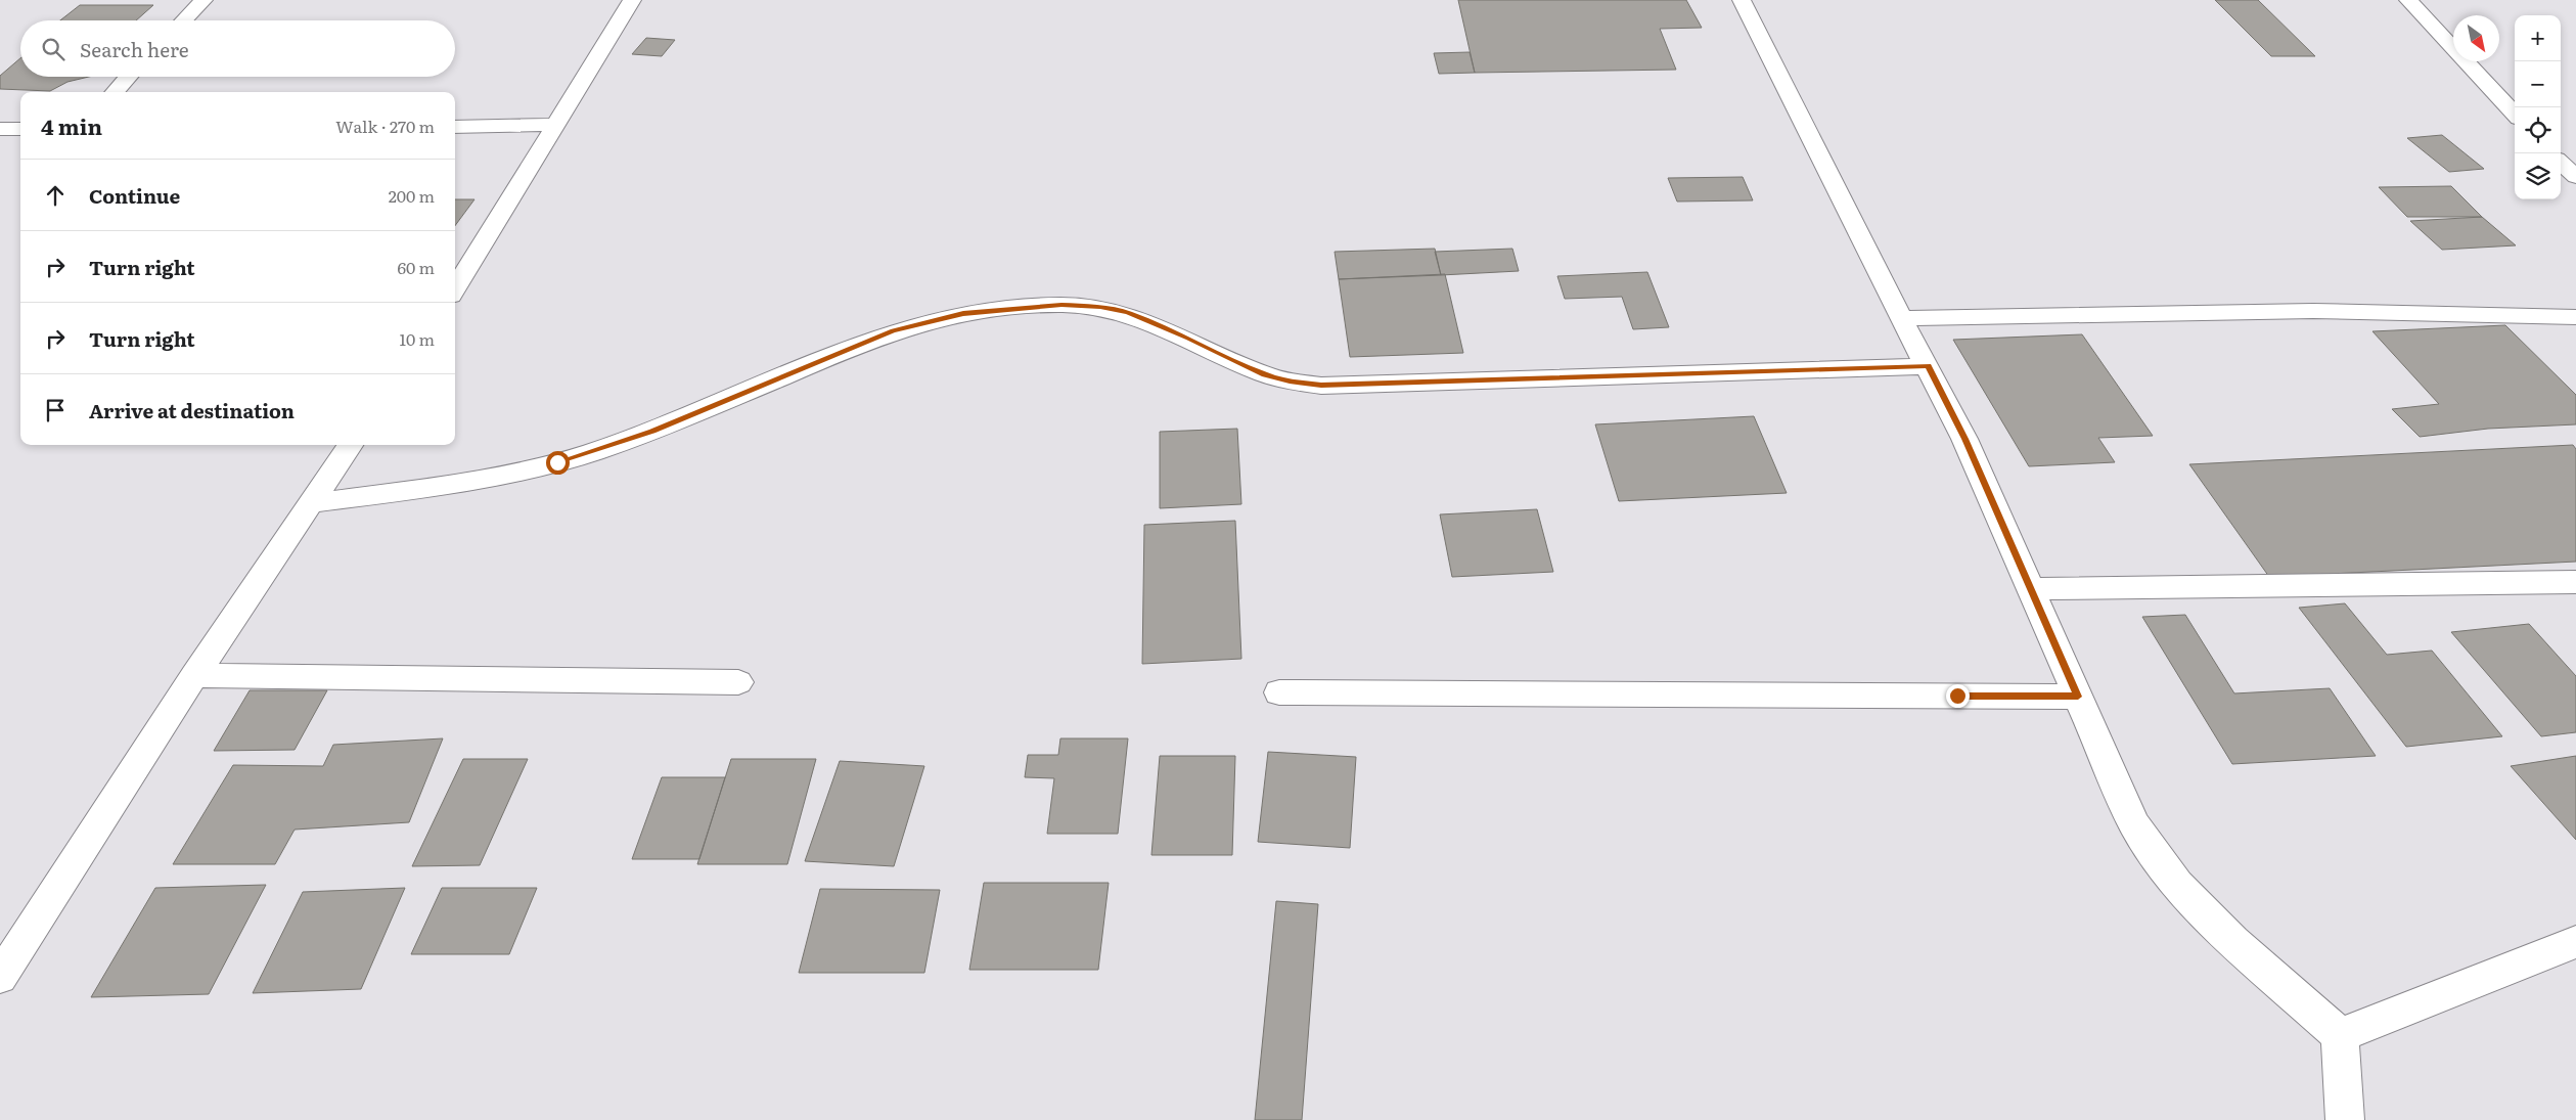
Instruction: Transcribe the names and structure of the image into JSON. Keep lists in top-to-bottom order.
{
  "north": "bottom right",
  "page": {
    "map_buttons": ["+", "−"],
    "search": "Search here",
    "heading": ["4 min", "Walk · 270 m"],
    "list": [
      ["Continue", "200 m"],
      ["Turn right", "60 m"],
      ["Turn right", "10 m"],
      "Arrive at destination"
    ]
  }
}
